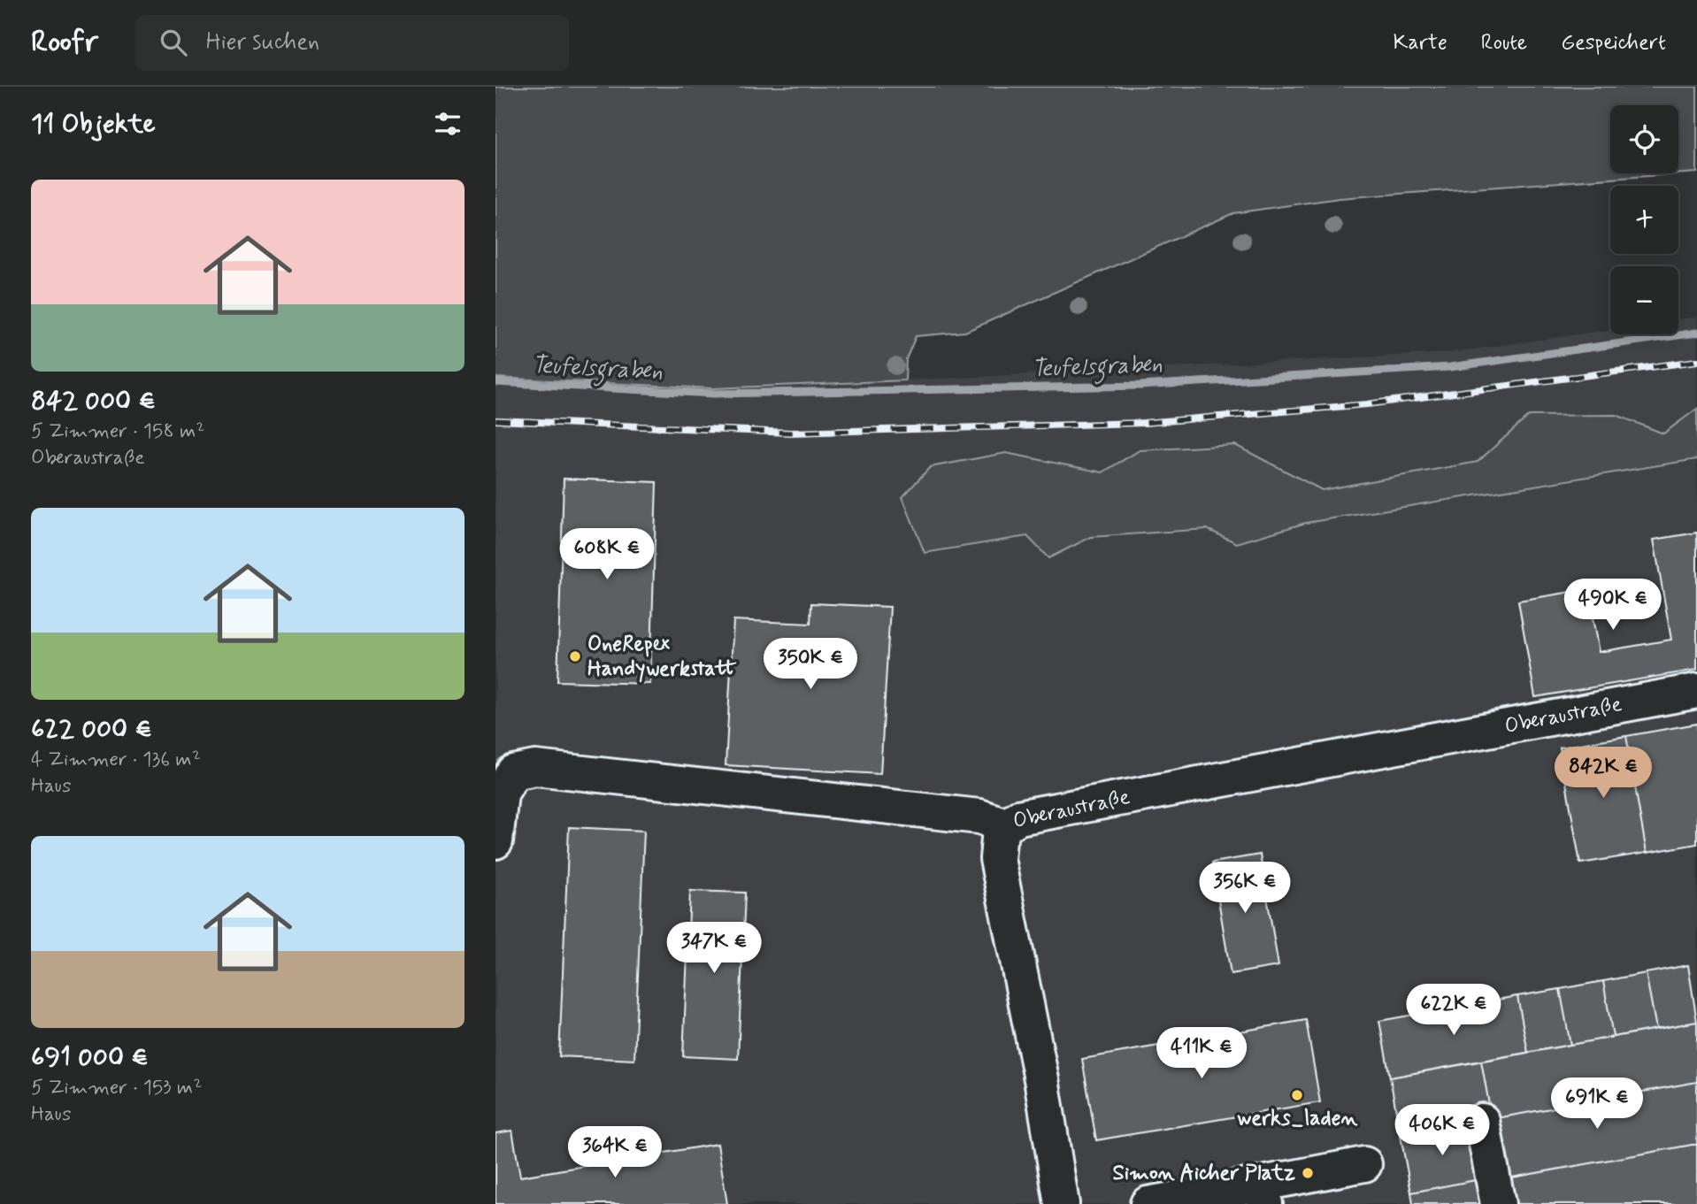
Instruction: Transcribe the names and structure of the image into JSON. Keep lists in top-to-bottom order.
{
  "streets": {
    "street": ["Oberaustraße"]
  },
  "water": ["Teufelsgraben"],
  "places": ["OneRepex Handywerkstatt", "werks_laden", "Simon Aicher Platz"],
  "page": {
    "header": "Roofr",
    "search": "Hier suchen",
    "nav": ["Karte", "Route", "Gespeichert"],
    "heading": "11 Objekte",
    "map_buttons": ["+", "−"],
    "list": [
      {
        "name": "842 000 €",
        "note": "5 Zimmer · 158 m² · Oberaustraße"
      },
      {
        "name": "622 000 €",
        "note": "4 Zimmer · 136 m² · Haus"
      },
      {
        "name": "691 000 €",
        "note": "5 Zimmer · 153 m² · Haus"
      }
    ],
    "price": [
      "608K €",
      "490K €",
      "350K €",
      "842K €",
      "356K €",
      "347K €",
      "622K €",
      "411K €",
      "691K €",
      "406K €",
      "364K €"
    ]
  }
}
